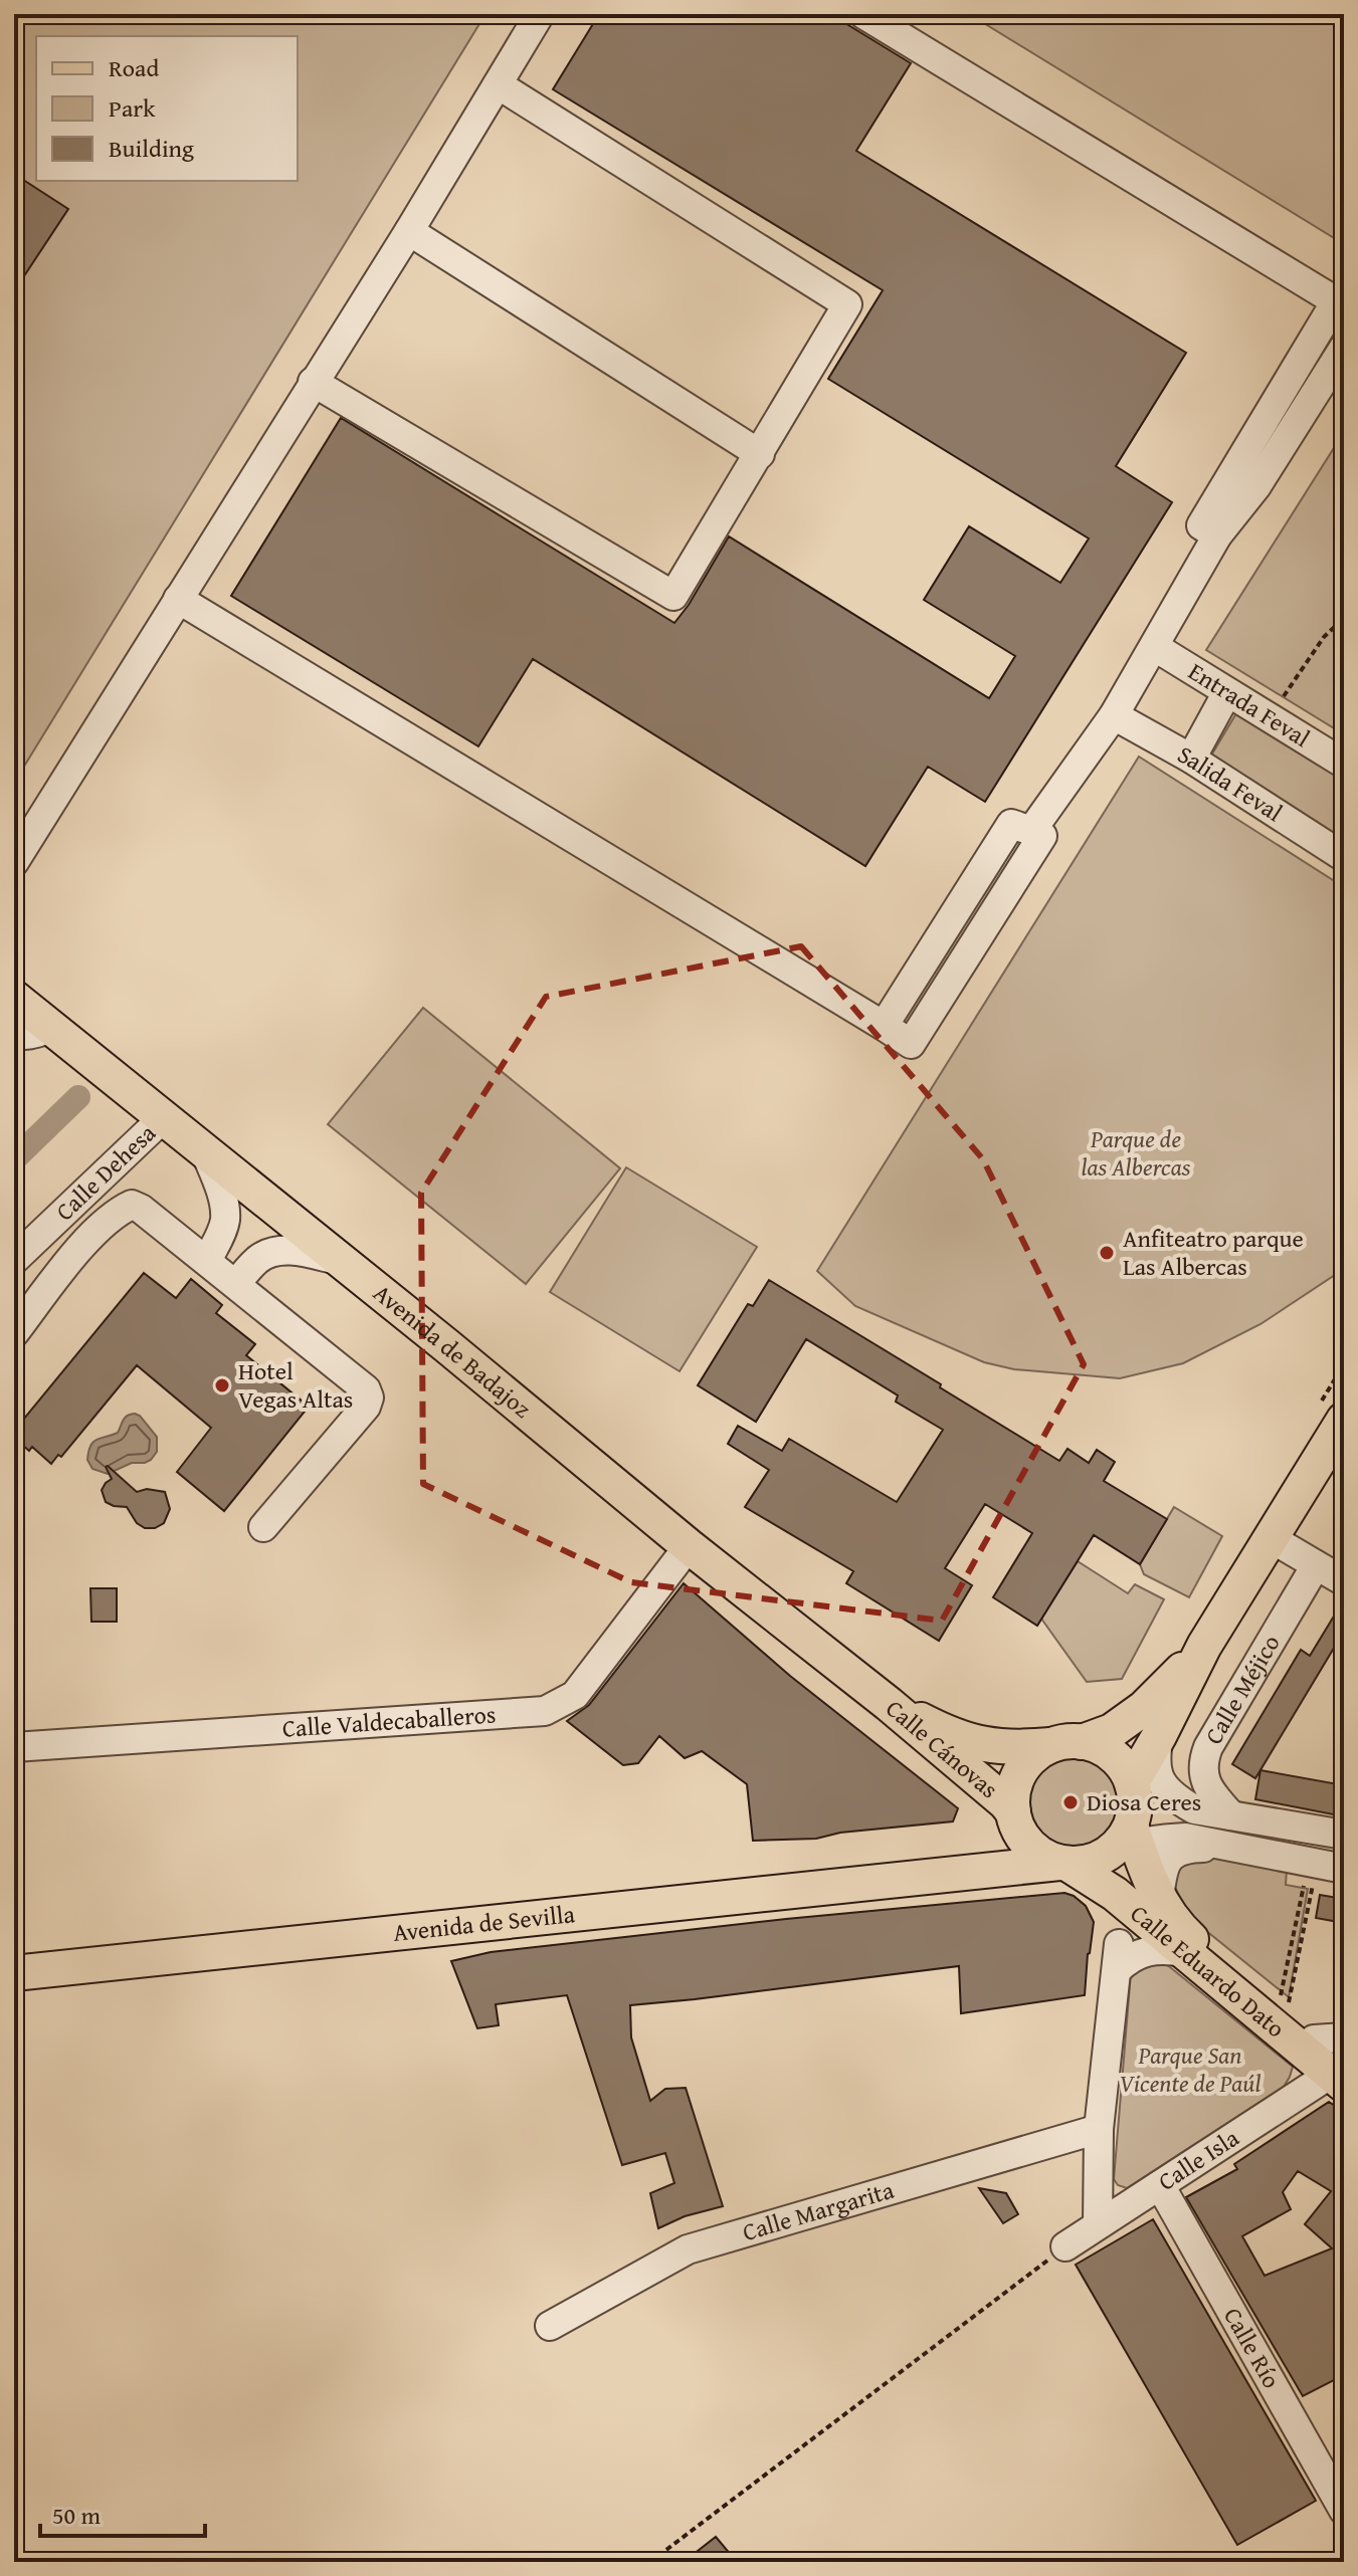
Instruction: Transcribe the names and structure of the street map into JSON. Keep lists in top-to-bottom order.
{
  "streets": {
    "main road": [
      "Avenida de Badajoz",
      "Calle Cánovas",
      "Avenida de Sevilla",
      "Calle Eduardo Dato"
    ],
    "street": [
      "Entrada Feval",
      "Salida Feval",
      "Calle Dehesa",
      "Calle Méjico",
      "Calle Valdecaballeros",
      "Calle Isla",
      "Calle Margarita",
      "Calle Río"
    ]
  },
  "crossings": [
    ["Calle Dehesa", "Avenida de Badajoz"],
    ["Avenida de Badajoz", "Calle Valdecaballeros"],
    ["Avenida de Badajoz", "Calle Cánovas"],
    ["Calle Cánovas", "Avenida de Sevilla"],
    ["Calle Cánovas", "Calle Eduardo Dato"],
    ["Avenida de Sevilla", "Calle Eduardo Dato"],
    ["Calle Eduardo Dato", "Calle Isla"],
    ["Calle Isla", "Calle Río"]
  ],
  "parks": ["Parque de las Albercas", "Parque San Vicente de Paúl"],
  "places": ["Anfiteatro parque Las Albercas", "Hotel Vegas Altas", "Diosa Ceres"],
  "legend": ["Road", "Park", "Building"],
  "scale_bar": "50 m"
}
